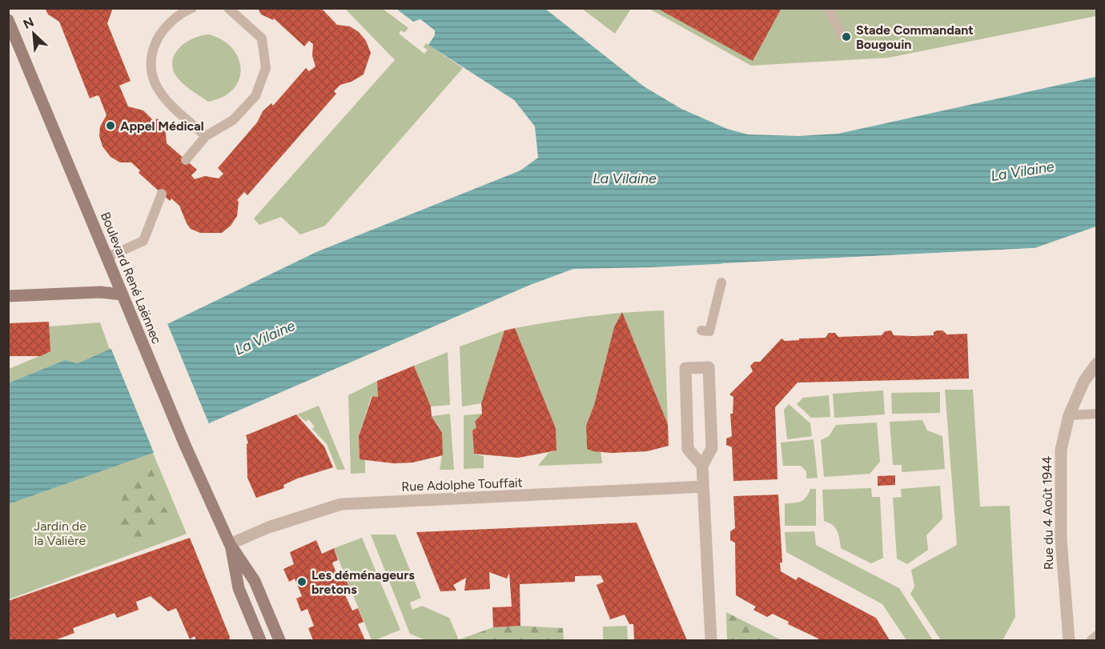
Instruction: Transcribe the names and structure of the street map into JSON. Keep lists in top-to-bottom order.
{
  "streets": {
    "main road": ["Boulevard René Laënnec"],
    "street": ["Rue Adolphe Touffait", "Rue du 4 Août 1944"]
  },
  "crossings": [
    ["Boulevard René Laënnec", "Rue Adolphe Touffait"]
  ],
  "water": ["La Vilaine"],
  "parks": ["Jardin de la Valière"],
  "places": ["Stade Commandant Bougouin", "Appel Médical", "Les déménageurs bretons"],
  "north": "top left"
}
